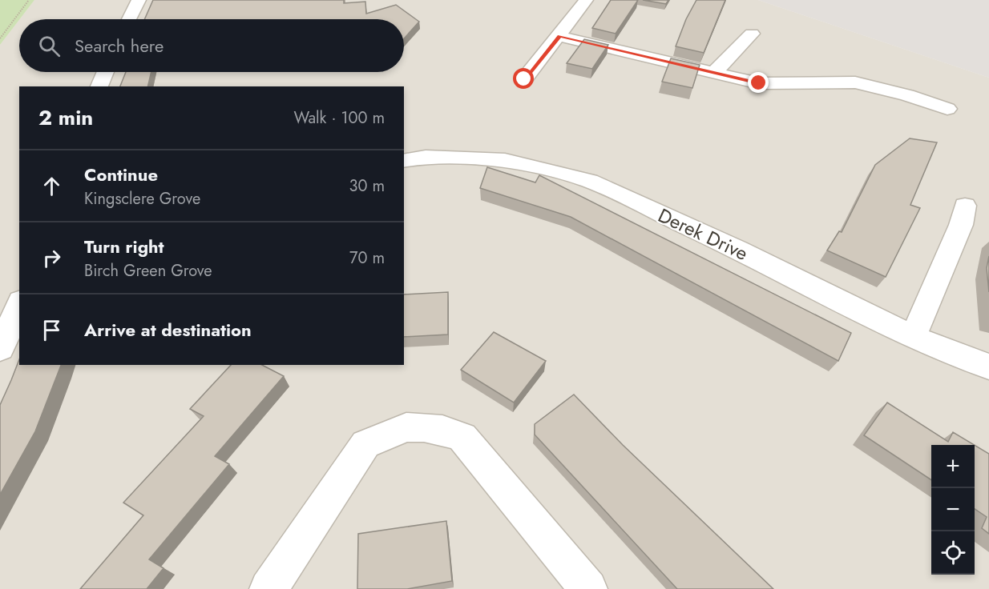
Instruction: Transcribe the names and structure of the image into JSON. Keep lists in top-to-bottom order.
{
  "streets": {
    "street": ["Derek Drive"]
  },
  "page": {
    "search": "Search here",
    "heading": ["2 min", "Walk · 100 m"],
    "list": [
      ["Continue", "Kingsclere Grove", "30 m"],
      ["Turn right", "Birch Green Grove", "70 m"],
      "Arrive at destination"
    ],
    "map_buttons": ["+", "−"]
  }
}
